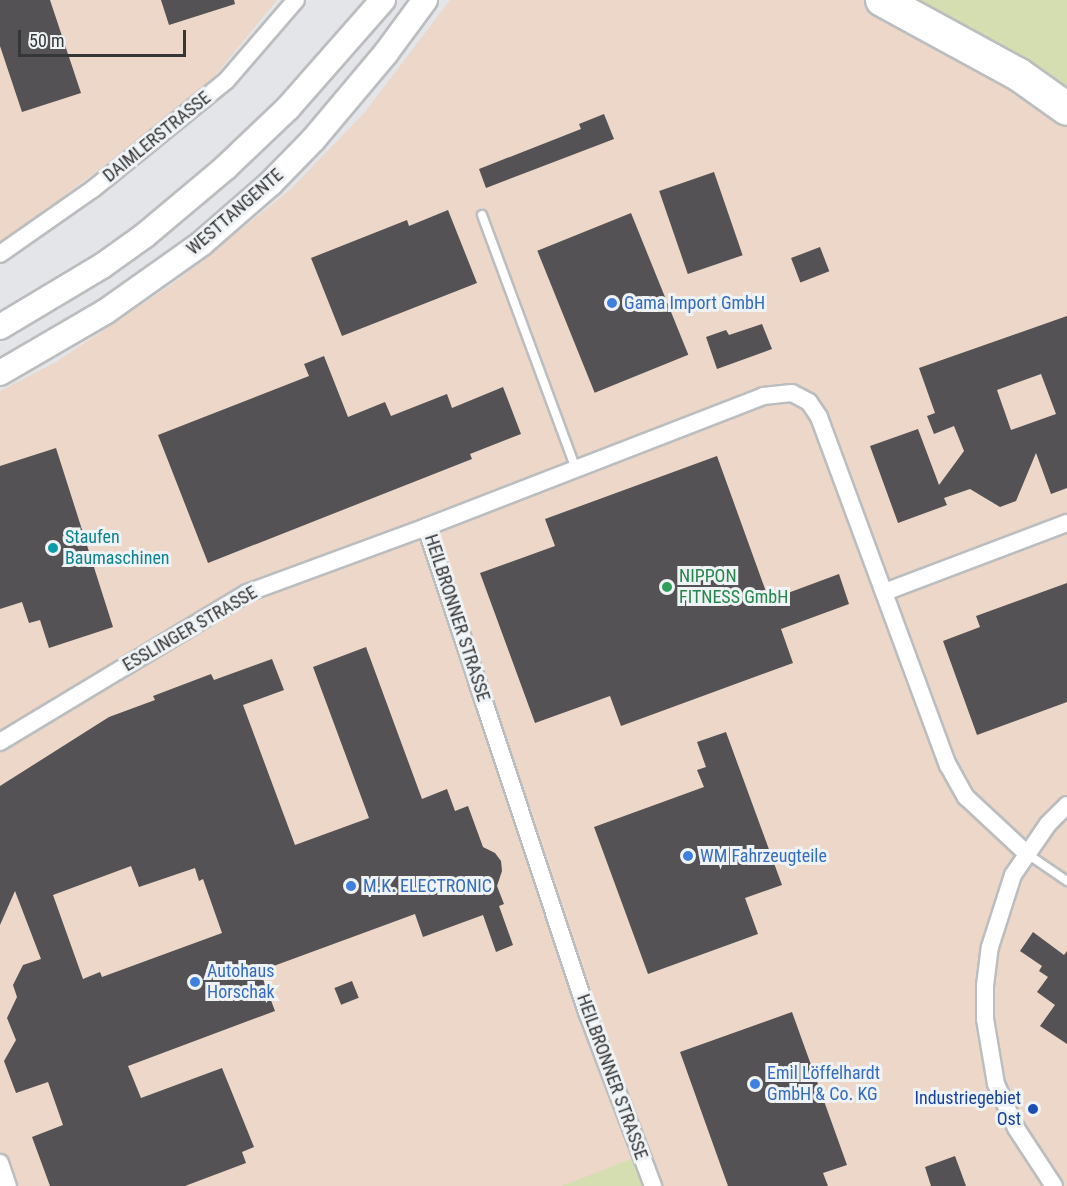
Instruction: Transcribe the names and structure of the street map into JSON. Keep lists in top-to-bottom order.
{
  "streets": {
    "main road": ["WESTTANGENTE"],
    "street": ["DAIMLERSTRASSE", "HEILBRONNER STRASSE", "ESSLINGER STRASSE"]
  },
  "crossings": [
    ["HEILBRONNER STRASSE", "ESSLINGER STRASSE"]
  ],
  "places": [
    "Gama Import GmbH",
    "Staufen Baumaschinen",
    "NIPPON FITNESS GmbH",
    "WM Fahrzeugteile",
    "M.K. ELECTRONIC",
    "Autohaus Horschak",
    "Emil Löffelhardt GmbH & Co. KG",
    "Industriegebiet Ost"
  ],
  "scale_bar": "50 m"
}
